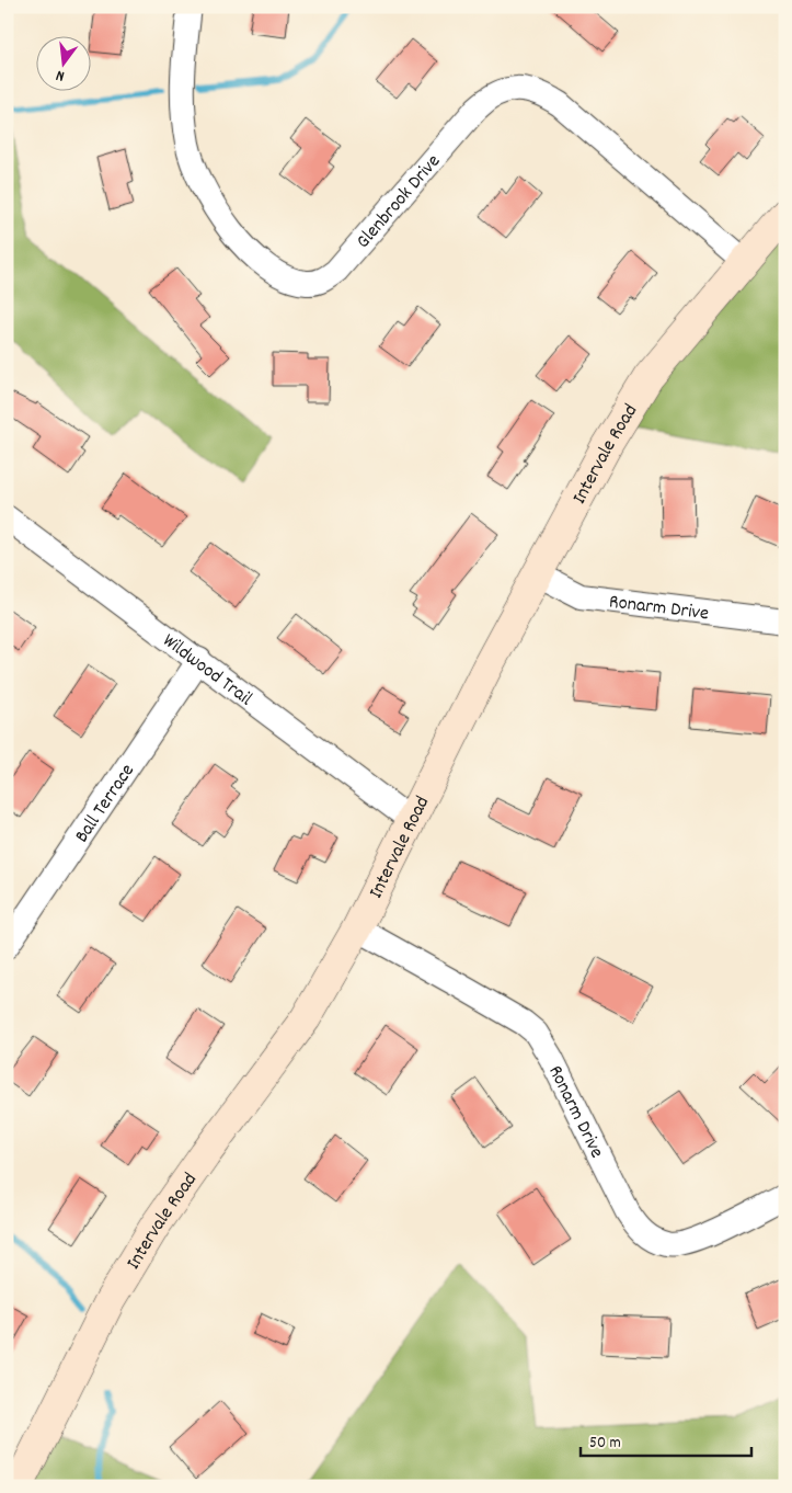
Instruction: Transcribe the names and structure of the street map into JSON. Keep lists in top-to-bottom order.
{
  "streets": {
    "street": [
      "Glenbrook Drive",
      "Intervale Road",
      "Ronarm Drive",
      "Wildwood Trail",
      "Ball Terrace"
    ]
  },
  "crossings": [
    ["Glenbrook Drive", "Intervale Road"],
    ["Intervale Road", "Ronarm Drive"],
    ["Intervale Road", "Wildwood Trail"],
    ["Wildwood Trail", "Ball Terrace"]
  ],
  "scale_bar": "50 m",
  "north": "bottom"
}
